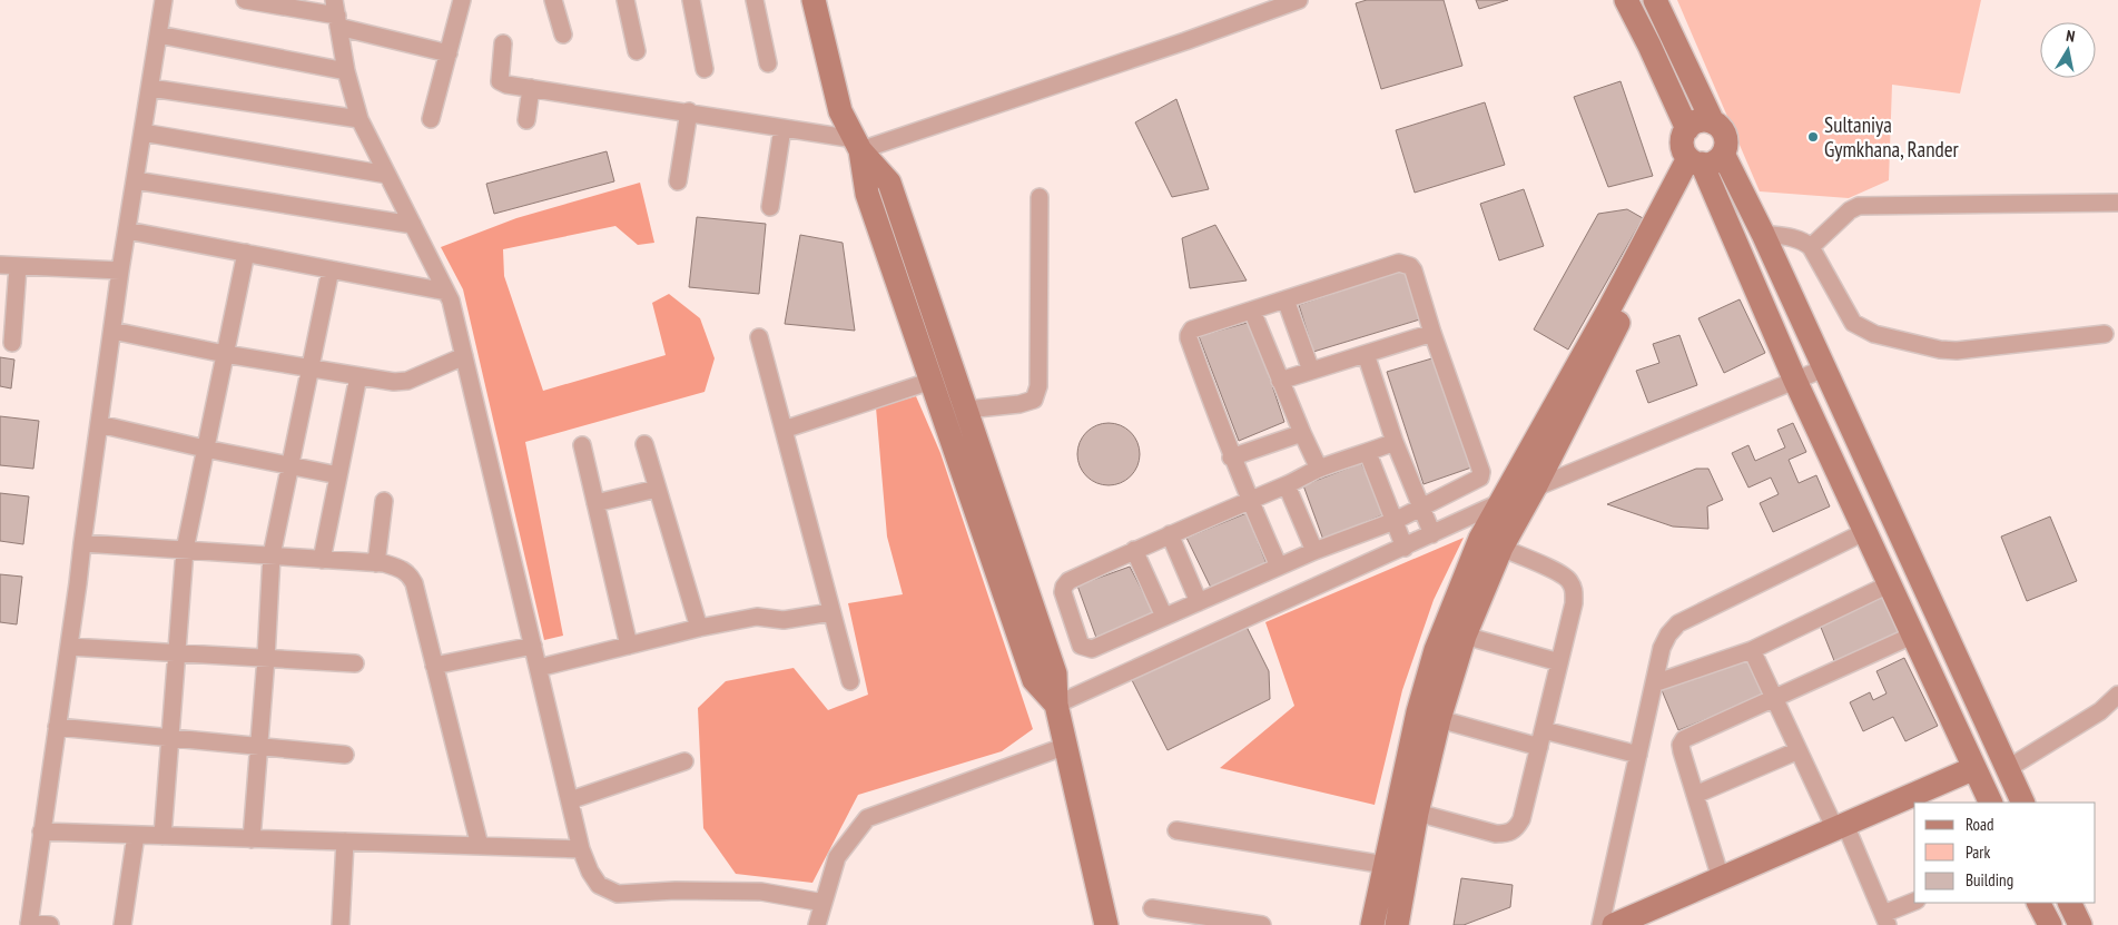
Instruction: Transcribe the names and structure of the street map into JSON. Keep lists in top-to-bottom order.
{
  "places": ["Sultaniya Gymkhana, Rander"],
  "legend": ["Road", "Park", "Building"],
  "north": "top"
}
